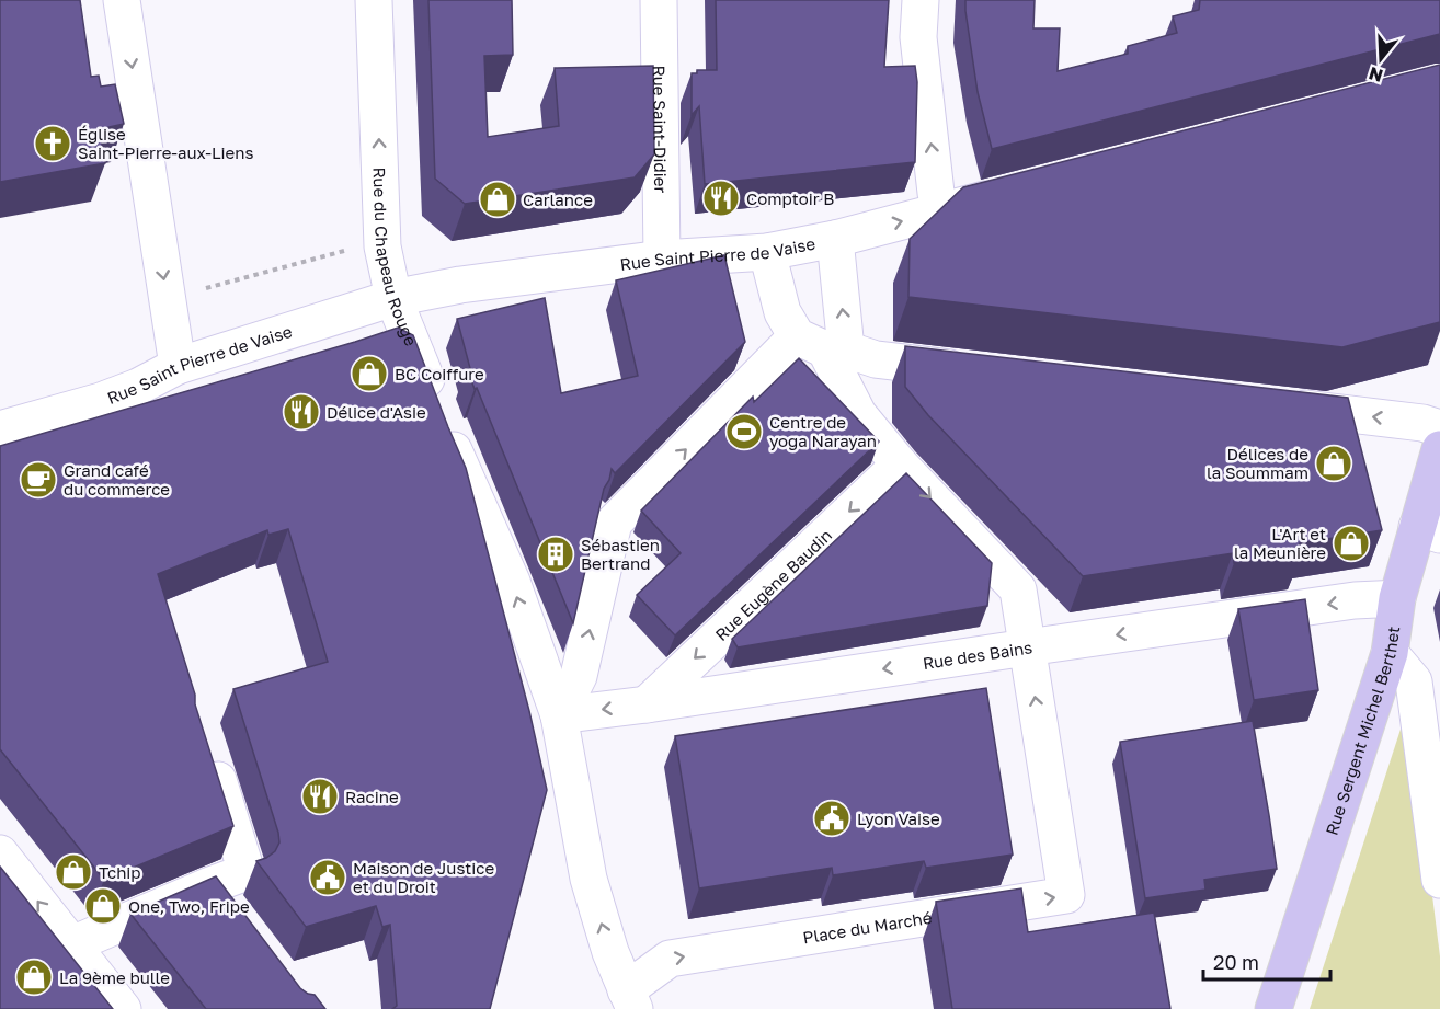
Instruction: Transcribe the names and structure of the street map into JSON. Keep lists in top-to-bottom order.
{
  "streets": {
    "main road": ["Rue Sergent Michel Berthet"],
    "street": [
      "Rue Saint-Didier",
      "Rue Saint Pierre de Vaise",
      "Rue du Chapeau Rouge",
      "Rue Eugène Baudin",
      "Rue des Bains",
      "Place du Marché"
    ]
  },
  "crossings": [
    ["Rue Saint-Didier", "Rue Saint Pierre de Vaise"],
    ["Rue Saint Pierre de Vaise", "Rue du Chapeau Rouge"],
    ["Rue du Chapeau Rouge", "Rue des Bains"],
    ["Rue du Chapeau Rouge", "Place du Marché"],
    ["Rue Eugène Baudin", "Rue des Bains"],
    ["Rue des Bains", "Rue Sergent Michel Berthet"],
    ["Rue des Bains", "Place du Marché"]
  ],
  "places": {
    "church": ["Église Saint-Pierre-aux-Liens"],
    "restaurant": ["Comptoir B", "Délice d'Asie", "Racine"],
    "shop": [
      "Carlance",
      "BC Coiffure",
      "Délices de la Soummam",
      "L'Art et la Meunière",
      "Tchip",
      "One, Two, Fripe",
      "La 9ème bulle"
    ],
    "sports": ["Centre de yoga Narayan"],
    "cafe": ["Grand café du commerce"],
    "building": ["Sébastien Bertrand"],
    "public building": ["Lyon Vaise", "Maison de Justice et du Droit"]
  },
  "scale_bar": "20 m",
  "north": "bottom"
}
